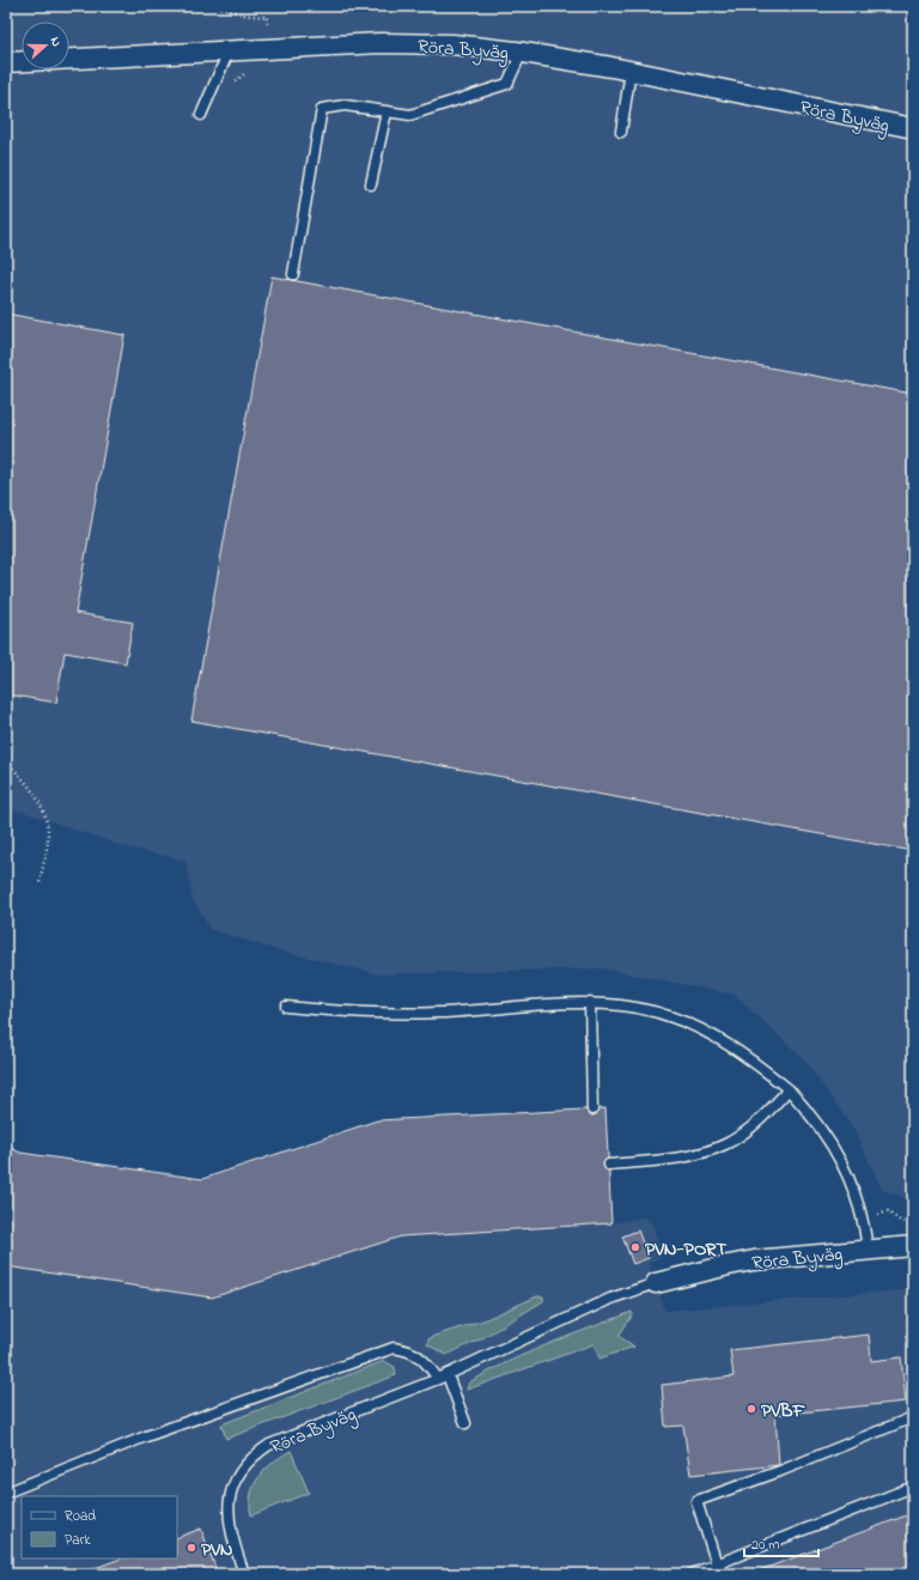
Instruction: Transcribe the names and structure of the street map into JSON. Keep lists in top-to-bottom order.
{
  "streets": {
    "street": ["Röra Byväg"]
  },
  "places": ["PVN-PORT", "PVBF", "PVN"],
  "legend": ["Road", "Park"],
  "scale_bar": "20 m",
  "north": "right"
}
